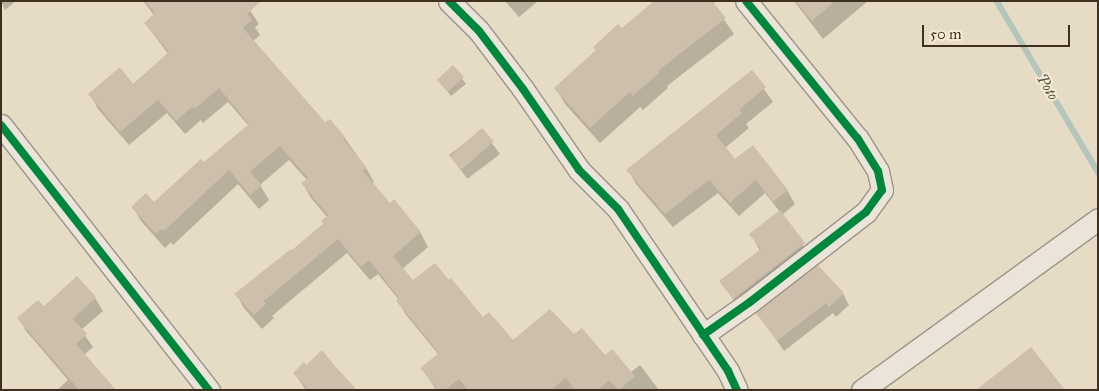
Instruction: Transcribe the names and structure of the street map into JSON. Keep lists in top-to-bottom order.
{
  "water": ["Poto"],
  "scale_bar": "50 m"
}
